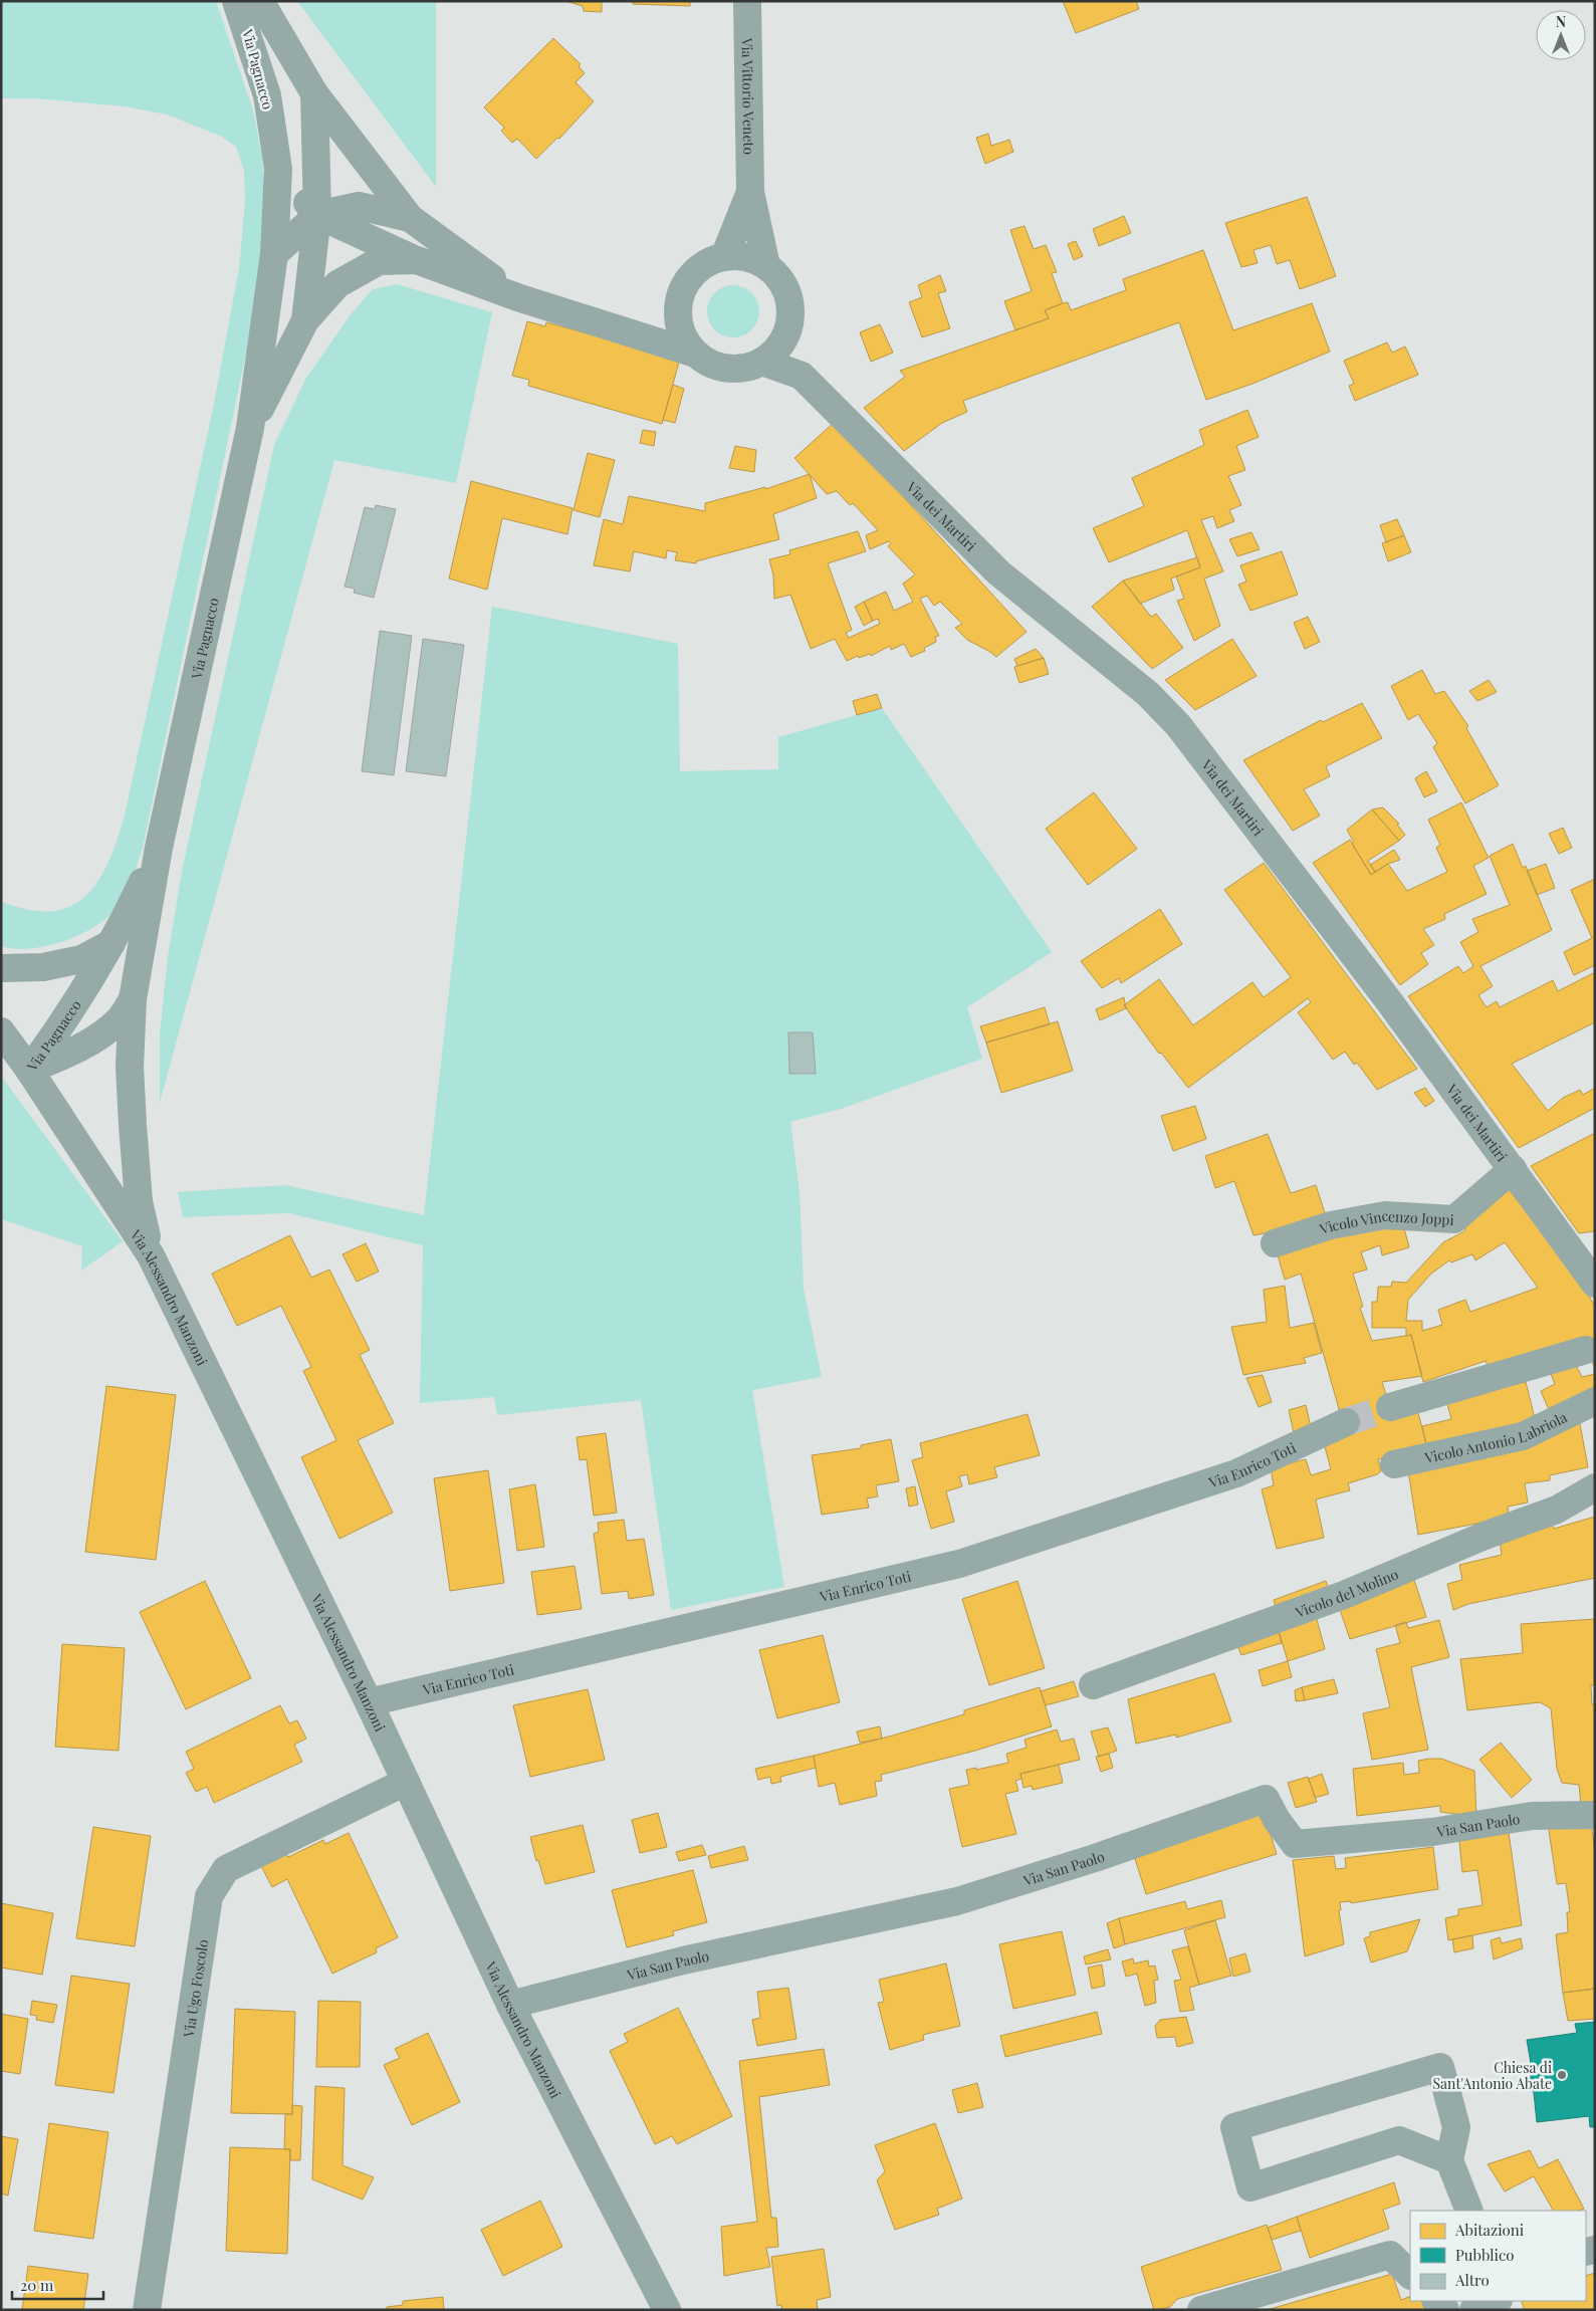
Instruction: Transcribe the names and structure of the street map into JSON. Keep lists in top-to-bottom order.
{
  "streets": {
    "street": [
      "Via Pagnacco",
      "Via Vittorio Veneto",
      "Via dei Martiri",
      "Vicolo Vincenzo Joppi",
      "Via Alessandro Manzoni",
      "Vicolo Antonio Labriola",
      "Via Enrico Toti",
      "Vicolo del Molino",
      "Via San Paolo",
      "Via Ugo Foscolo"
    ]
  },
  "crossings": [
    ["Via Pagnacco", "Via Vittorio Veneto"],
    ["Via Pagnacco", "Via dei Martiri"],
    ["Via Pagnacco", "Via Alessandro Manzoni"],
    ["Via Vittorio Veneto", "Via dei Martiri"],
    ["Via dei Martiri", "Vicolo Vincenzo Joppi"],
    ["Via Alessandro Manzoni", "Via Enrico Toti"],
    ["Via Alessandro Manzoni", "Via San Paolo"],
    ["Via Alessandro Manzoni", "Via Ugo Foscolo"]
  ],
  "places": ["Chiesa di Sant'Antonio Abate"],
  "legend": ["Abitazioni", "Pubblico", "Altro"],
  "scale_bar": "20 m",
  "north": "top"
}
